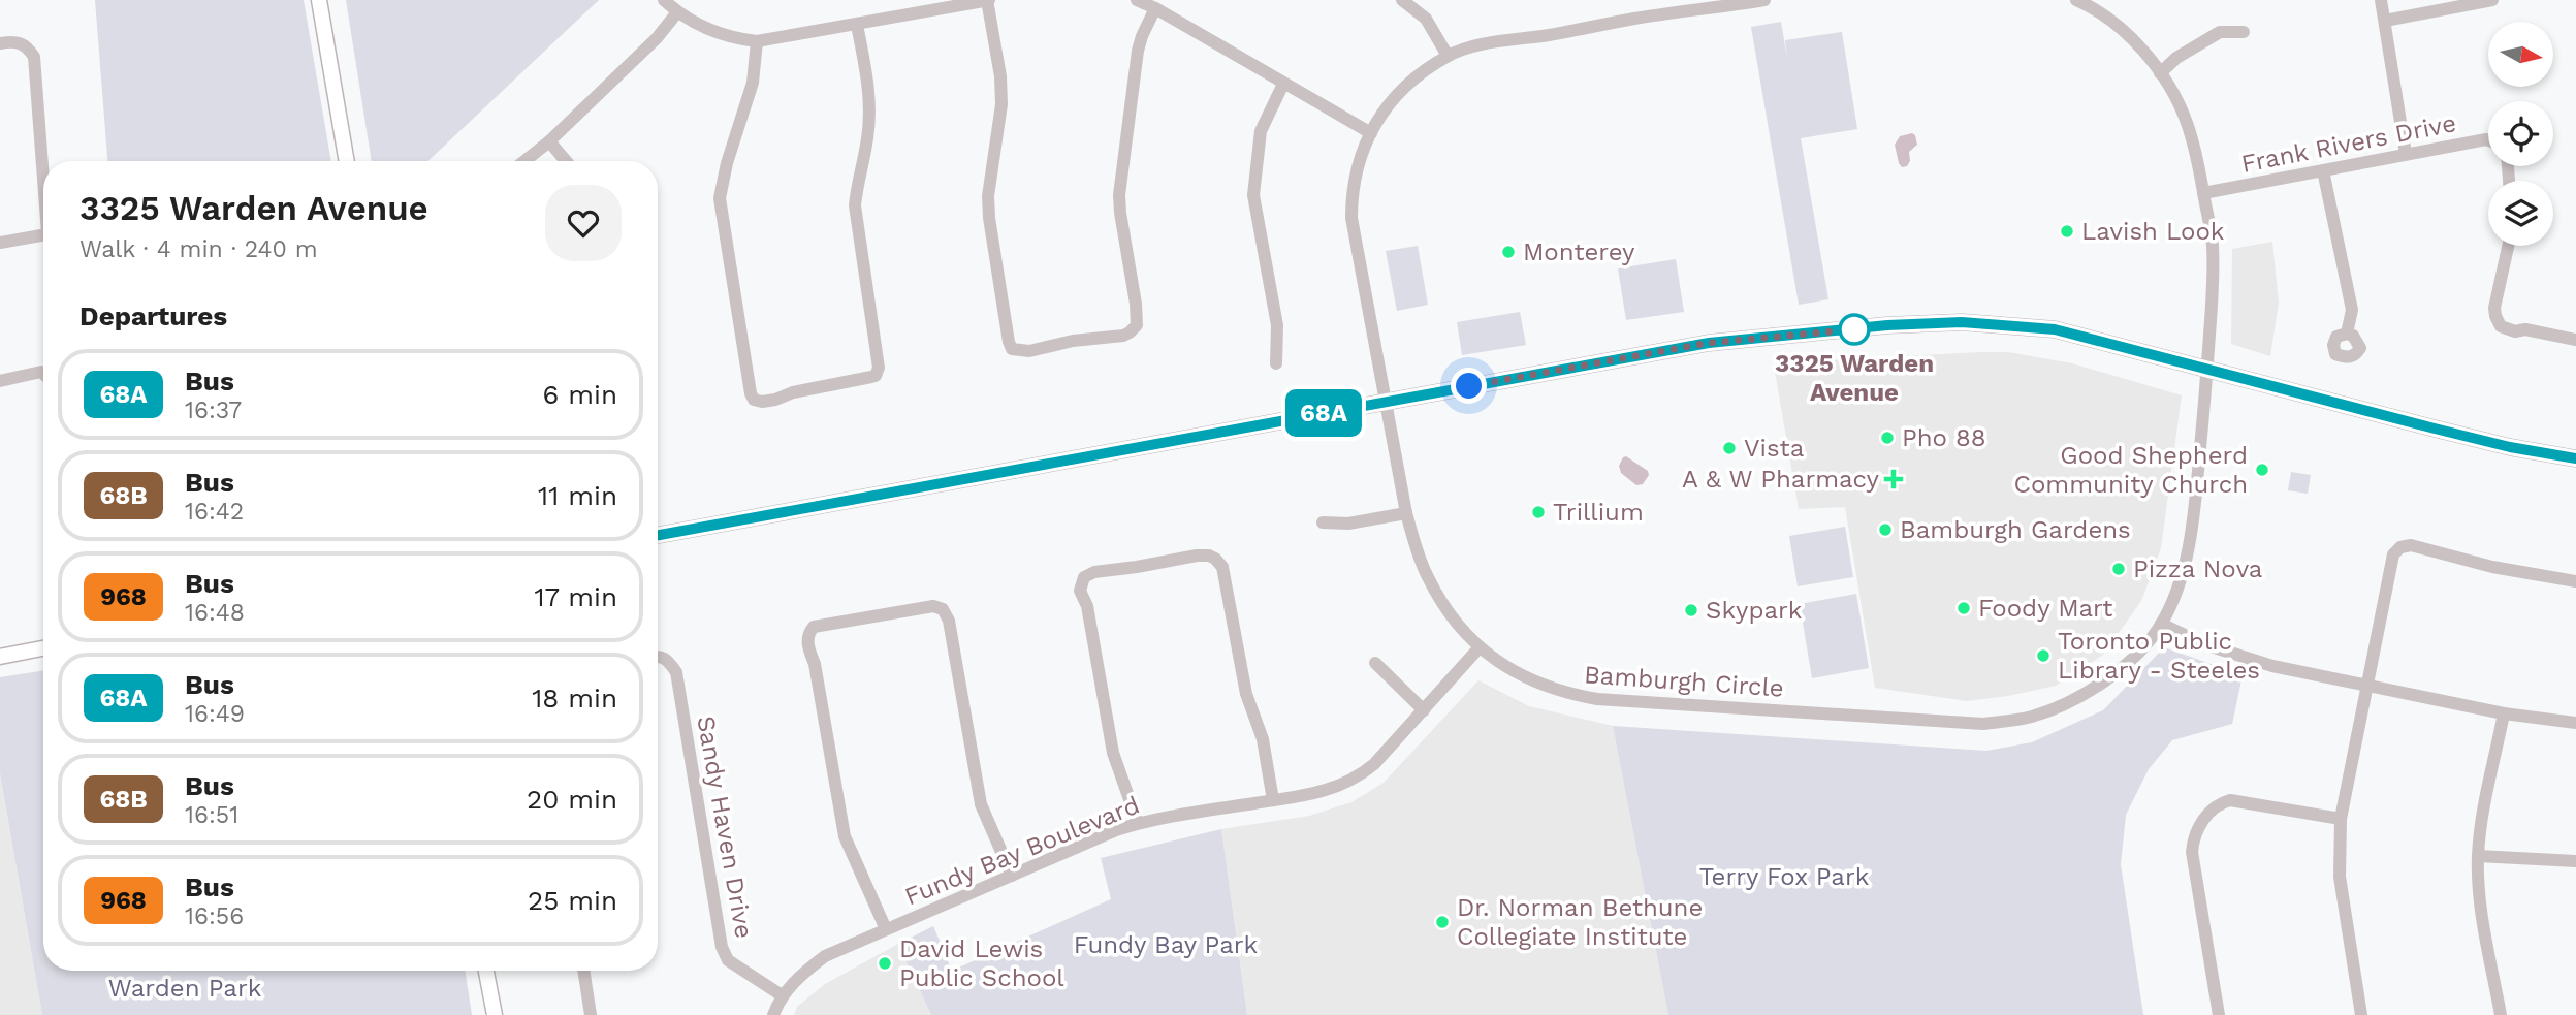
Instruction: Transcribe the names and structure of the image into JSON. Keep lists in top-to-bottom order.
{
  "streets": {
    "street": [
      "Frank Rivers Drive",
      "Bamburgh Circle",
      "Sandy Haven Drive",
      "Fundy Bay Boulevard"
    ]
  },
  "crossings": [
    ["Frank Rivers Drive", "Bamburgh Circle"],
    ["Bamburgh Circle", "Fundy Bay Boulevard"],
    ["Sandy Haven Drive", "Fundy Bay Boulevard"]
  ],
  "parks": ["Terry Fox Park", "Fundy Bay Park", "Warden Park"],
  "places": {
    "other": [
      "Lavish Look",
      "Monterey",
      "3325 Warden Avenue",
      "Pho 88",
      "Vista",
      "Good Shepherd Community Church",
      "Trillium",
      "Bamburgh Gardens",
      "Pizza Nova",
      "Foody Mart",
      "Skypark",
      "Toronto Public Library - Steeles",
      "Dr. Norman Bethune Collegiate Institute",
      "David Lewis Public School"
    ],
    "health": ["A & W Pharmacy"]
  },
  "lines": ["bus line 68A"],
  "north": "right",
  "page": {
    "on_map": "68A",
    "heading": [
      ["3325 Warden Avenue", "Walk · 4 min · 240 m"],
      "Departures"
    ],
    "list": [
      {
        "mark": "68A",
        "name": "Bus",
        "note": "16:37",
        "value": "6 min"
      },
      {
        "mark": "68B",
        "name": "Bus",
        "note": "16:42",
        "value": "11 min"
      },
      {
        "mark": "968",
        "name": "Bus",
        "note": "16:48",
        "value": "17 min"
      },
      {
        "mark": "68A",
        "name": "Bus",
        "note": "16:49",
        "value": "18 min"
      },
      {
        "mark": "68B",
        "name": "Bus",
        "note": "16:51",
        "value": "20 min"
      },
      {
        "mark": "968",
        "name": "Bus",
        "note": "16:56",
        "value": "25 min"
      }
    ]
  }
}
